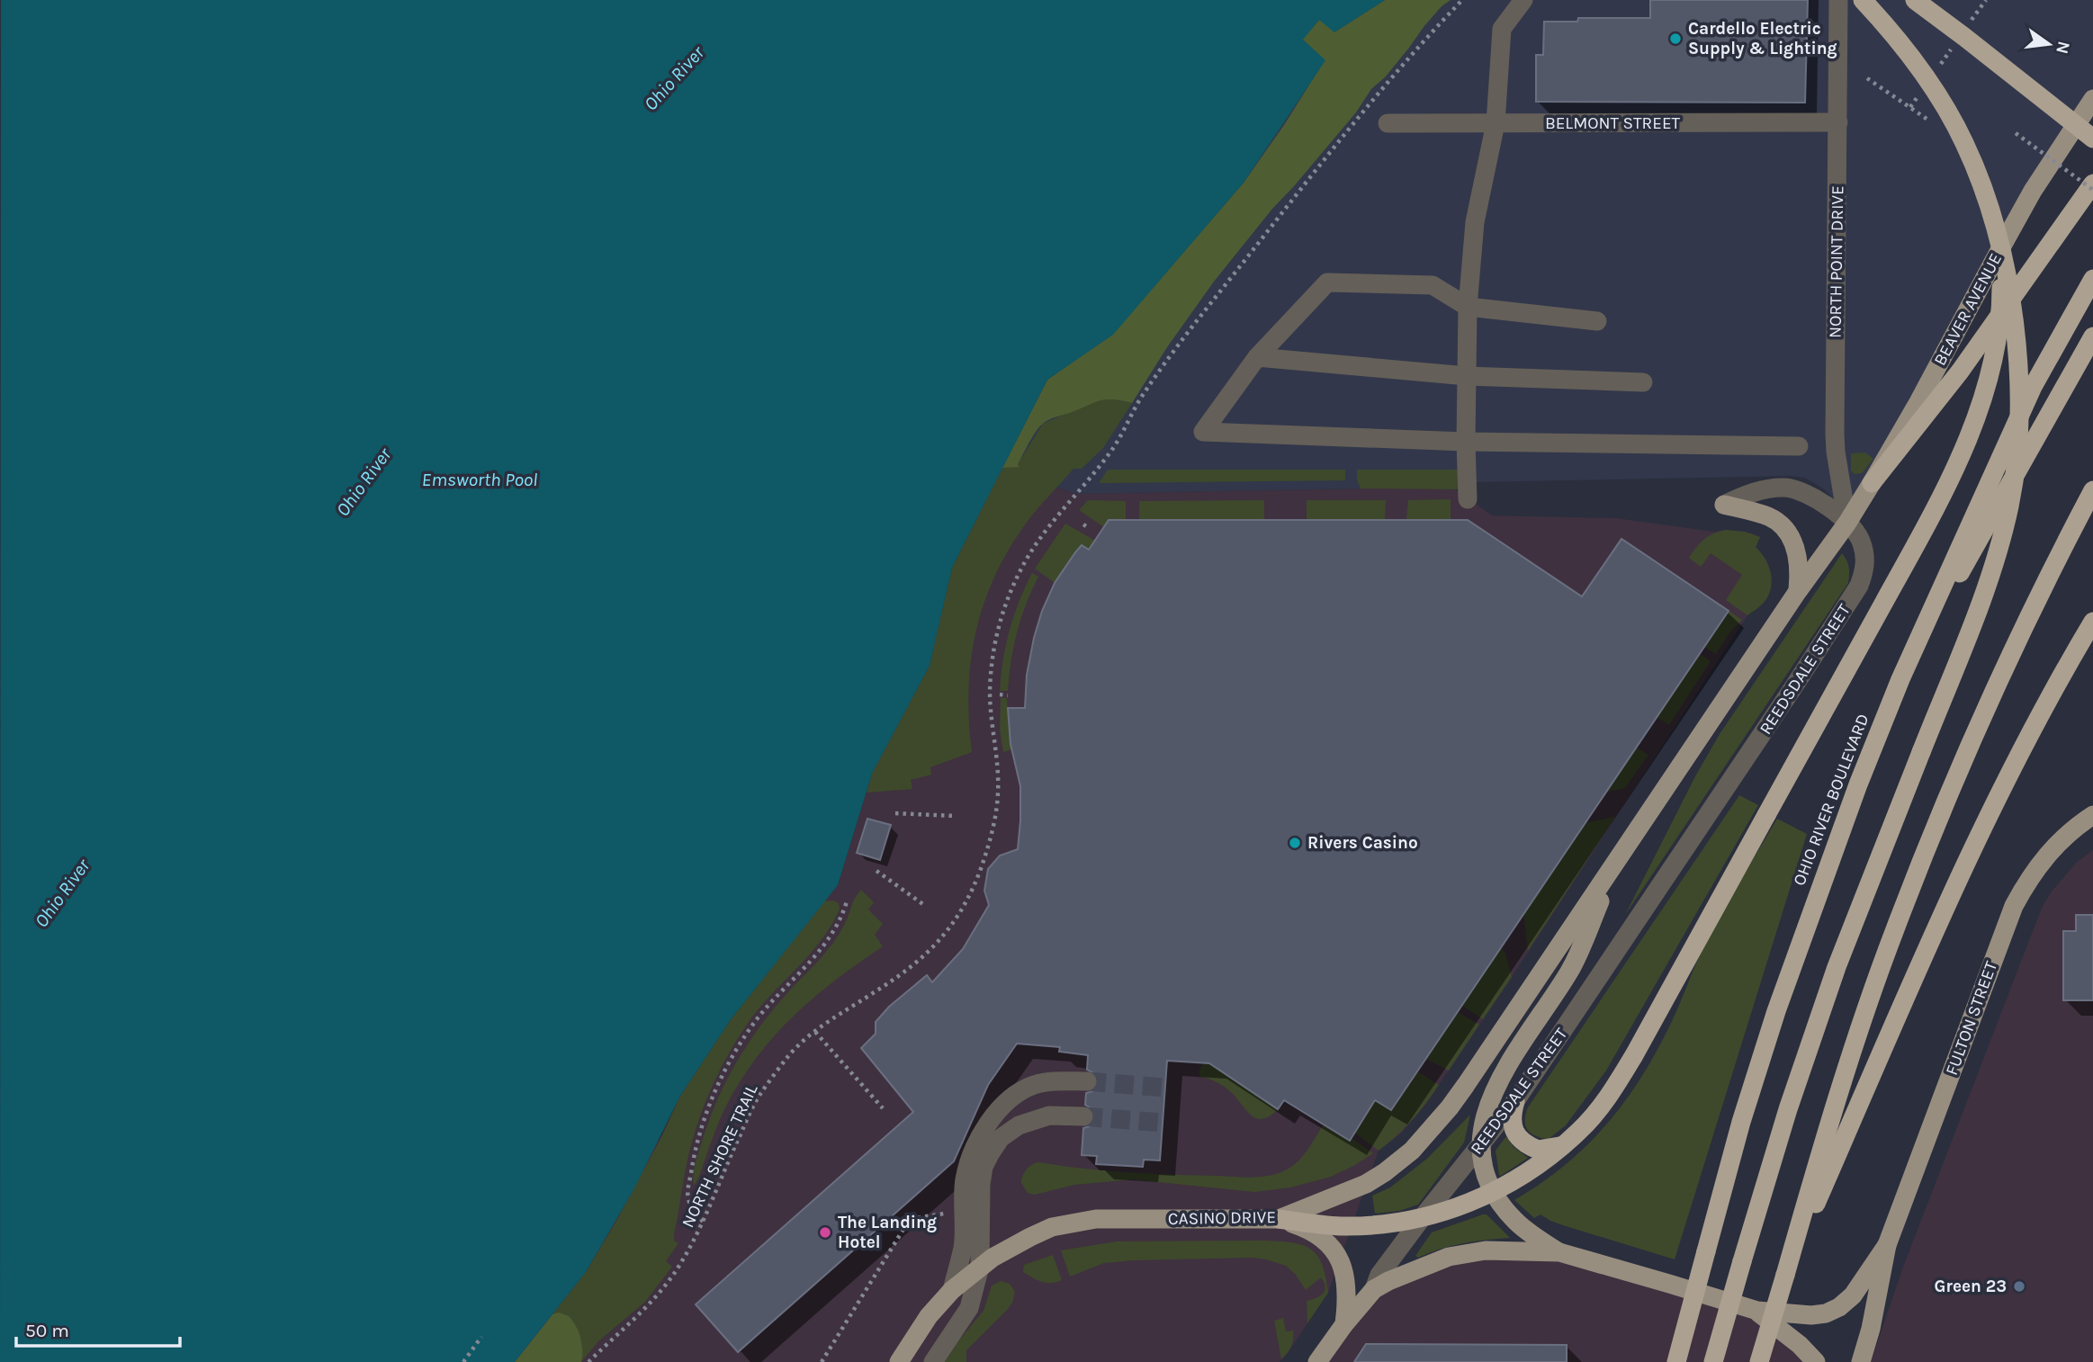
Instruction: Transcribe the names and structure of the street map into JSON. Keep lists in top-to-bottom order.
{
  "streets": {
    "highway": ["OHIO RIVER BOULEVARD"],
    "main road": [
      "BEAVER AVENUE",
      "REEDSDALE STREET",
      "FULTON STREET",
      "CASINO DRIVE"
    ],
    "street": ["BELMONT STREET", "NORTH POINT DRIVE"],
    "path": ["NORTH SHORE TRAIL"]
  },
  "crossings": [
    ["BELMONT STREET", "NORTH POINT DRIVE"],
    ["NORTH POINT DRIVE", "BEAVER AVENUE"],
    ["NORTH POINT DRIVE", "REEDSDALE STREET"],
    ["BEAVER AVENUE", "REEDSDALE STREET"]
  ],
  "water": ["Ohio River", "Emsworth Pool"],
  "places": [
    "Cardello Electric Supply & Lighting",
    "Rivers Casino",
    "The Landing Hotel",
    "Green 23"
  ],
  "scale_bar": "50 m",
  "north": "right"
}
